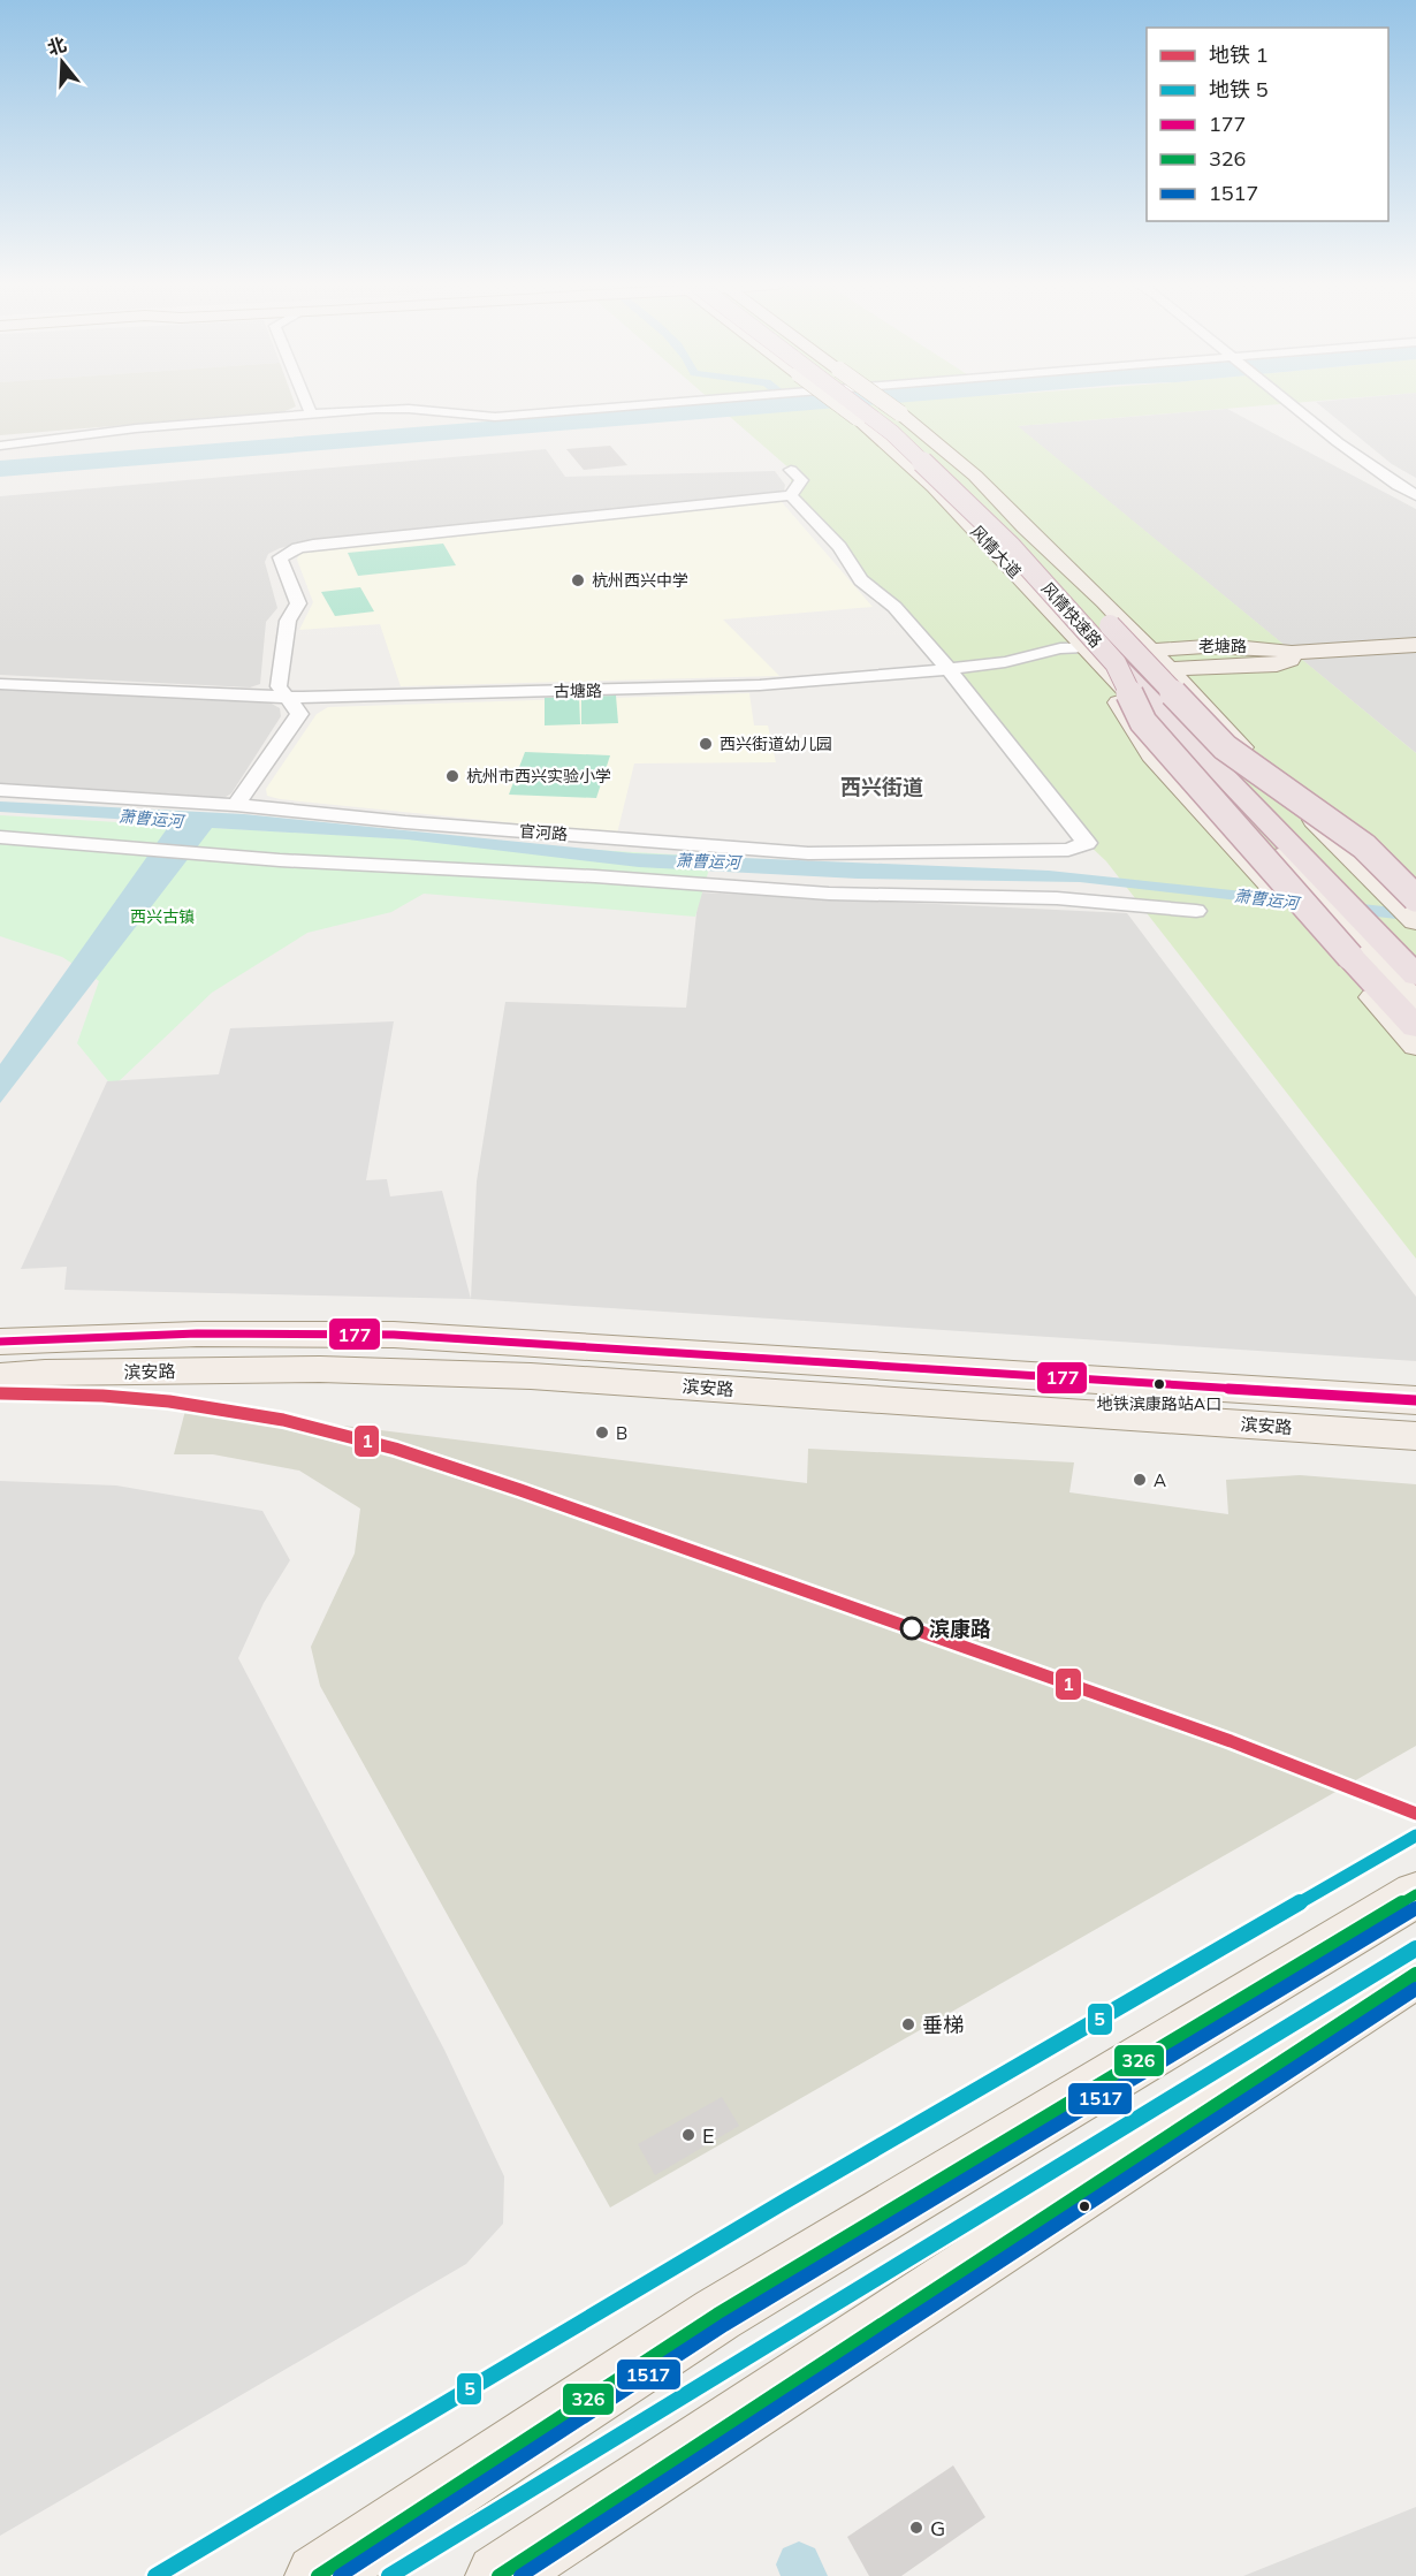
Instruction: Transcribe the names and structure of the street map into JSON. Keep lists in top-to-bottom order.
{
  "streets": {
    "highway": ["风情快速路"],
    "main road": ["风情大道", "老塘路", "滨安路"],
    "street": ["古塘路", "官河路"]
  },
  "crossings": [
    ["风情大道", "风情快速路"],
    ["风情大道", "古塘路"],
    ["风情快速路", "古塘路"],
    ["老塘路", "古塘路"],
    ["古塘路", "官河路"]
  ],
  "districts": ["西兴街道"],
  "water": ["萧曹运河"],
  "parks": ["西兴古镇"],
  "places": [
    "杭州西兴中学",
    "西兴街道幼儿园",
    "杭州市西兴实验小学",
    "地铁滨康路站A口",
    "B",
    "A",
    "滨康路",
    "垂梯",
    "E",
    "G"
  ],
  "lines": [
    "transit line 177",
    "metro line 1",
    "metro line 5",
    "transit line 326",
    "transit line 1517"
  ],
  "legend": [
    "地铁 1",
    "地铁 5",
    "177",
    "326",
    "1517"
  ],
  "north": "top"
}
